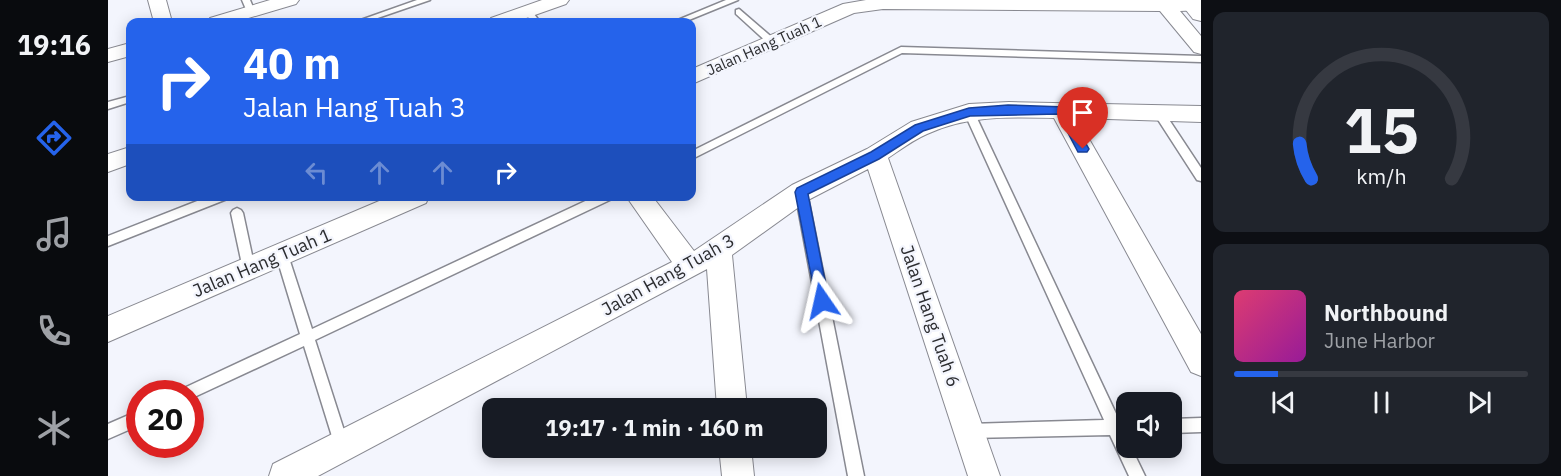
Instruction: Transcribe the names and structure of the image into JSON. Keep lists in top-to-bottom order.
{
  "streets": {
    "street": ["Jalan Hang Tuah 1", "Jalan Hang Tuah 3", "Jalan Hang Tuah 6"]
  },
  "crossings": [
    ["Jalan Hang Tuah 3", "Jalan Hang Tuah 6"]
  ],
  "page": {
    "tabs": "19:16",
    "turn": ["40 m", "Jalan Hang Tuah 3"],
    "song": ["Northbound", "June Harbor"],
    "limit": "20",
    "trip": "19:17 · 1 min · 160 m",
    "gauge": ["15", "km/h"]
  }
}
